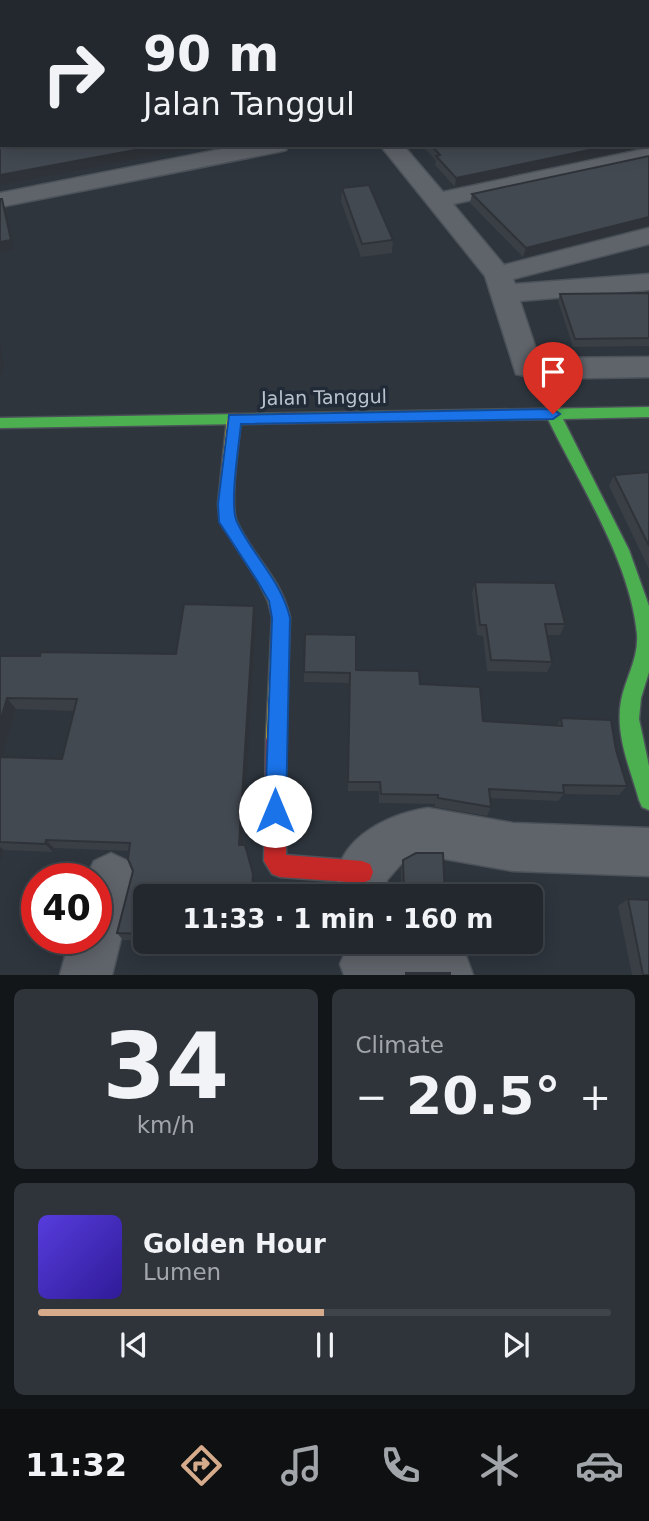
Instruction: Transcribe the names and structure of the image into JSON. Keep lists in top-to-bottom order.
{
  "streets": {
    "street": ["Jalan Tanggul"]
  },
  "page": {
    "turn": ["90 m", "Jalan Tanggul"],
    "limit": "40",
    "trip": "11:33 · 1 min · 160 m",
    "tile": [
      ["34", "km/h"],
      "Climate"
    ],
    "heat": ["−", "20.5°", "+"],
    "song": ["Golden Hour", "Lumen"],
    "tabs": "11:32"
  }
}
